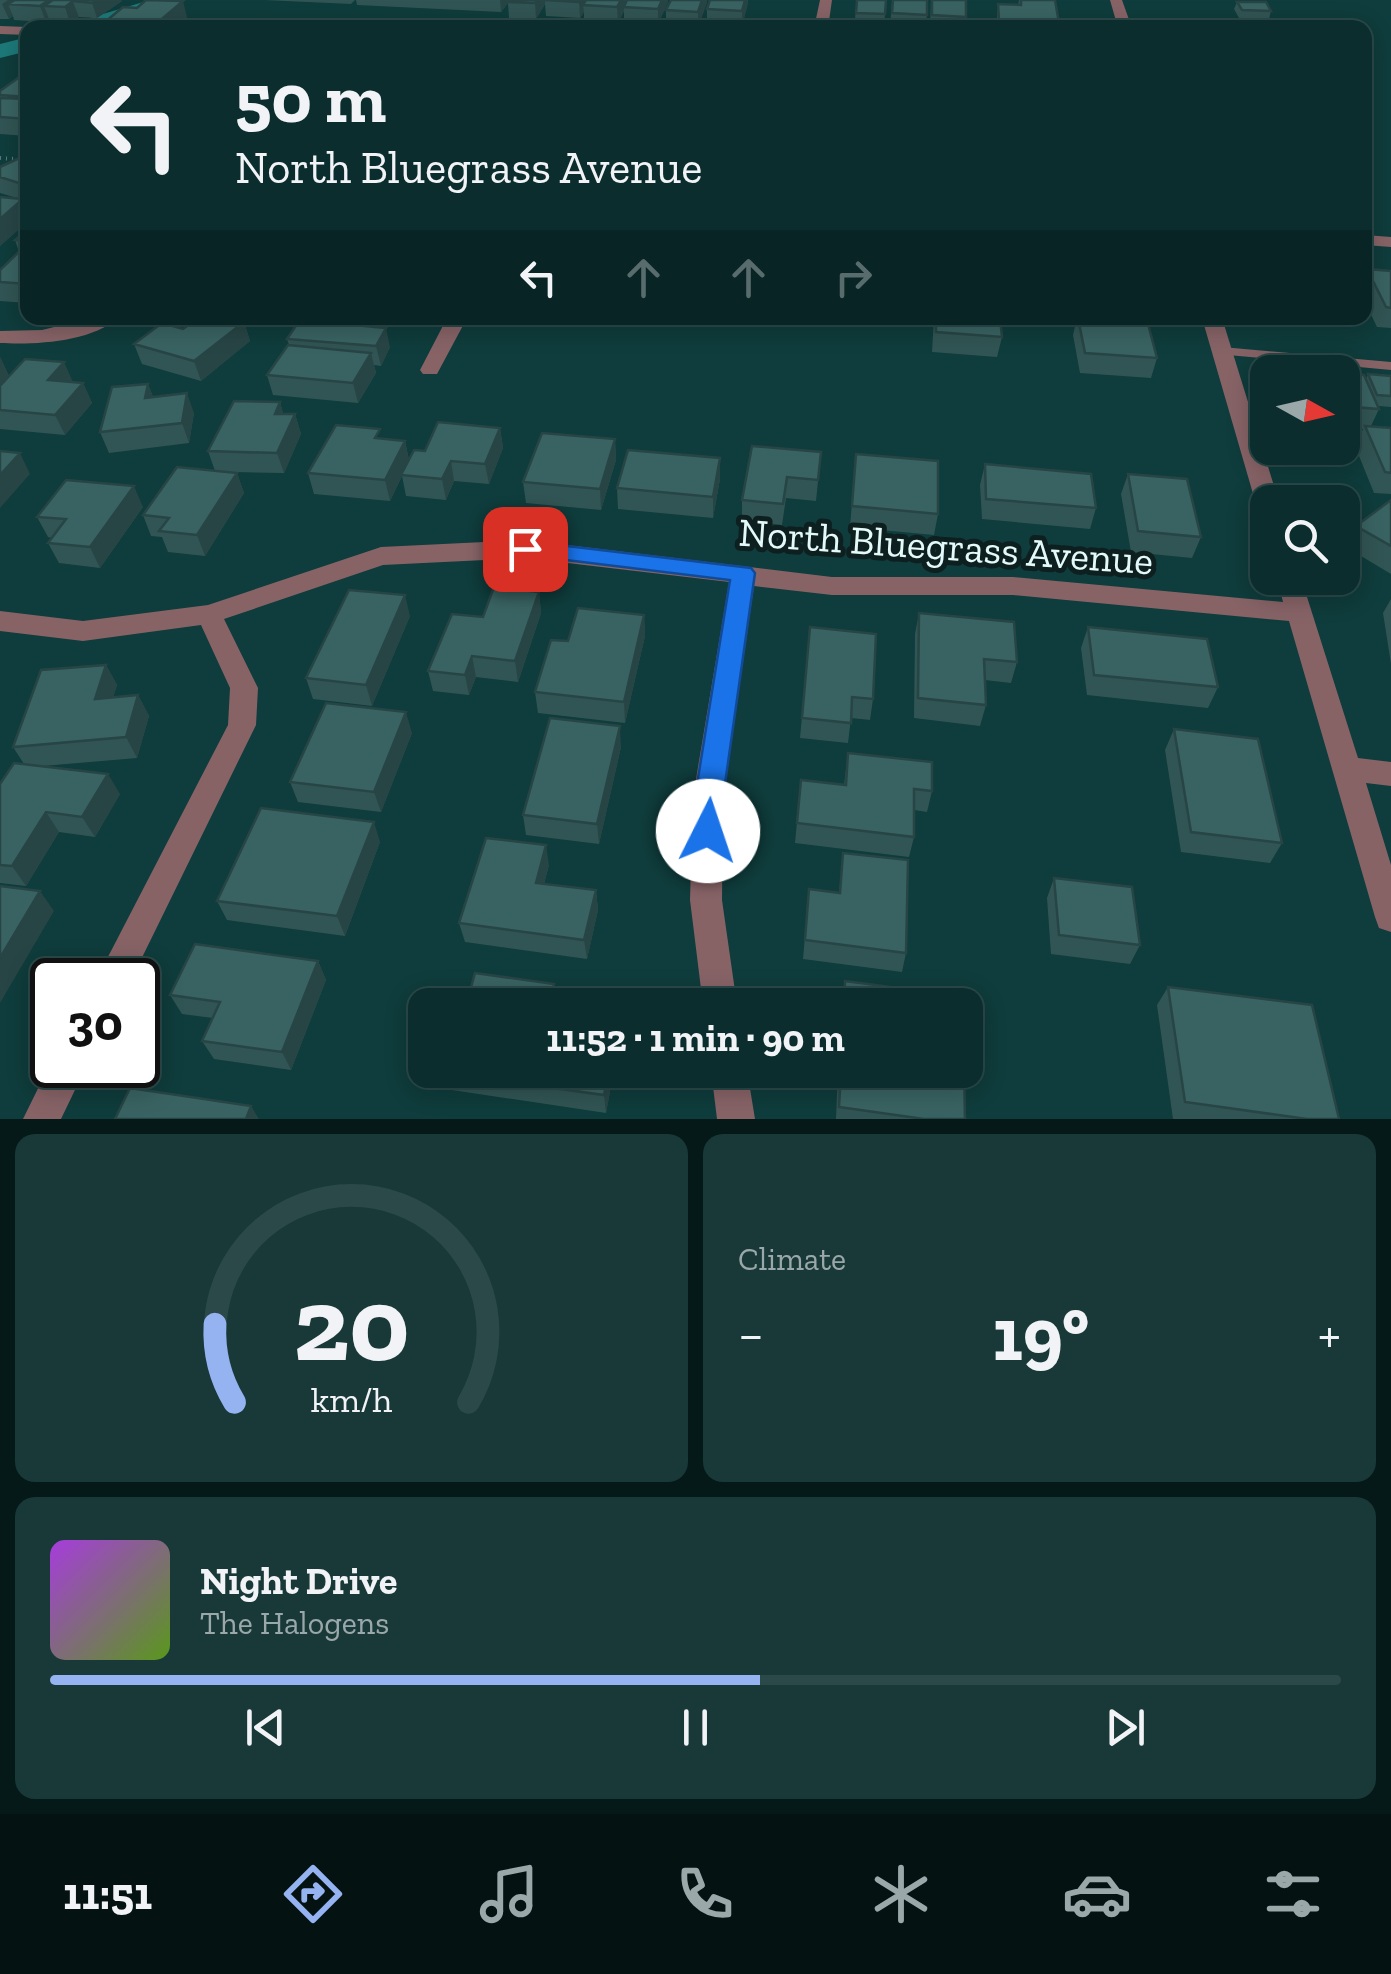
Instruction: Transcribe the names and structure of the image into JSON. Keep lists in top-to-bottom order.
{
  "streets": {
    "street": ["North Bluegrass Avenue"]
  },
  "north": "right",
  "page": {
    "turn": ["50 m", "North Bluegrass Avenue"],
    "limit": "30",
    "trip": "11:52 · 1 min · 90 m",
    "tile": "Climate",
    "heat": ["−", "19°", "+"],
    "song": ["Night Drive", "The Halogens"],
    "tabs": "11:51",
    "gauge": ["20", "km/h"]
  }
}
